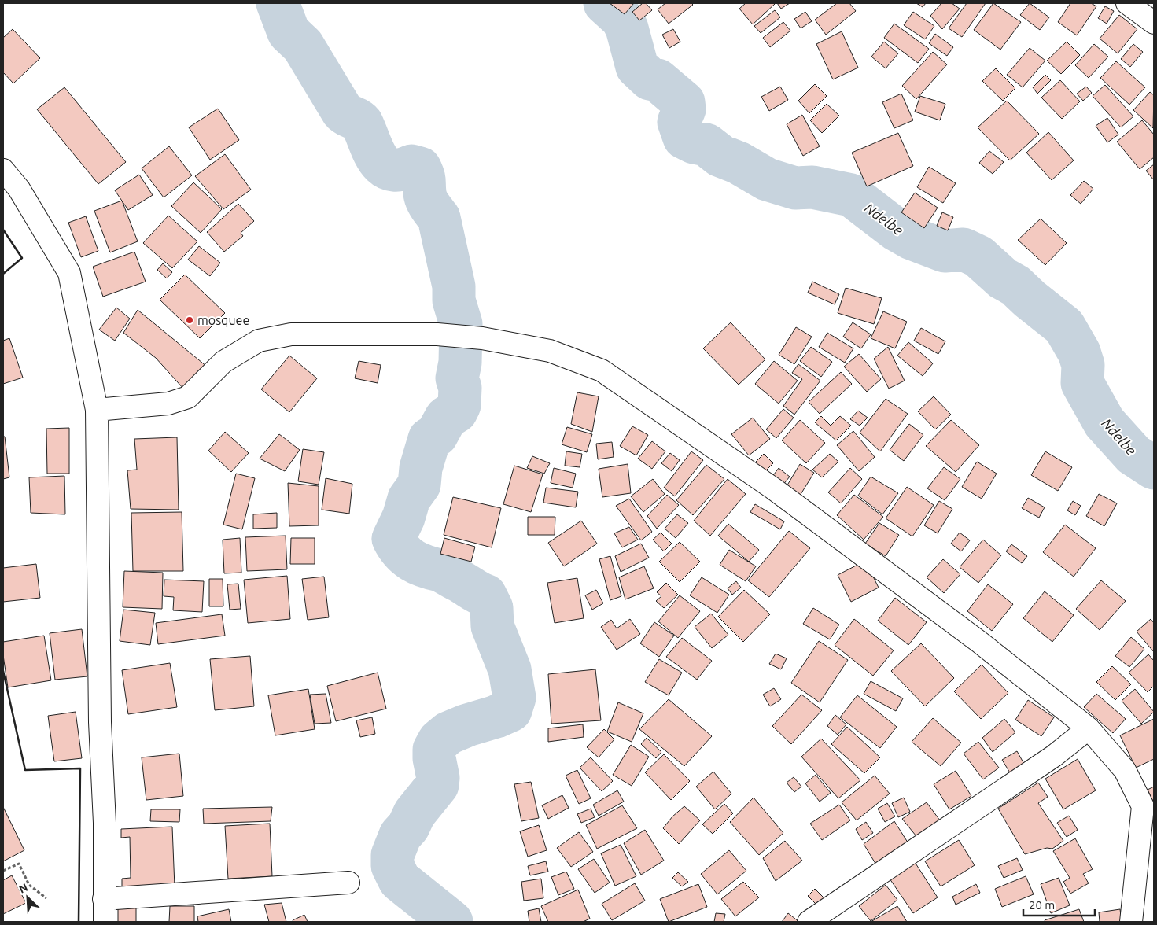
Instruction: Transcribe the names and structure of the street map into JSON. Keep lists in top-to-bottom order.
{
  "water": ["Ndelbe"],
  "places": ["mosquee"],
  "scale_bar": "20 m",
  "north": "top left"
}
